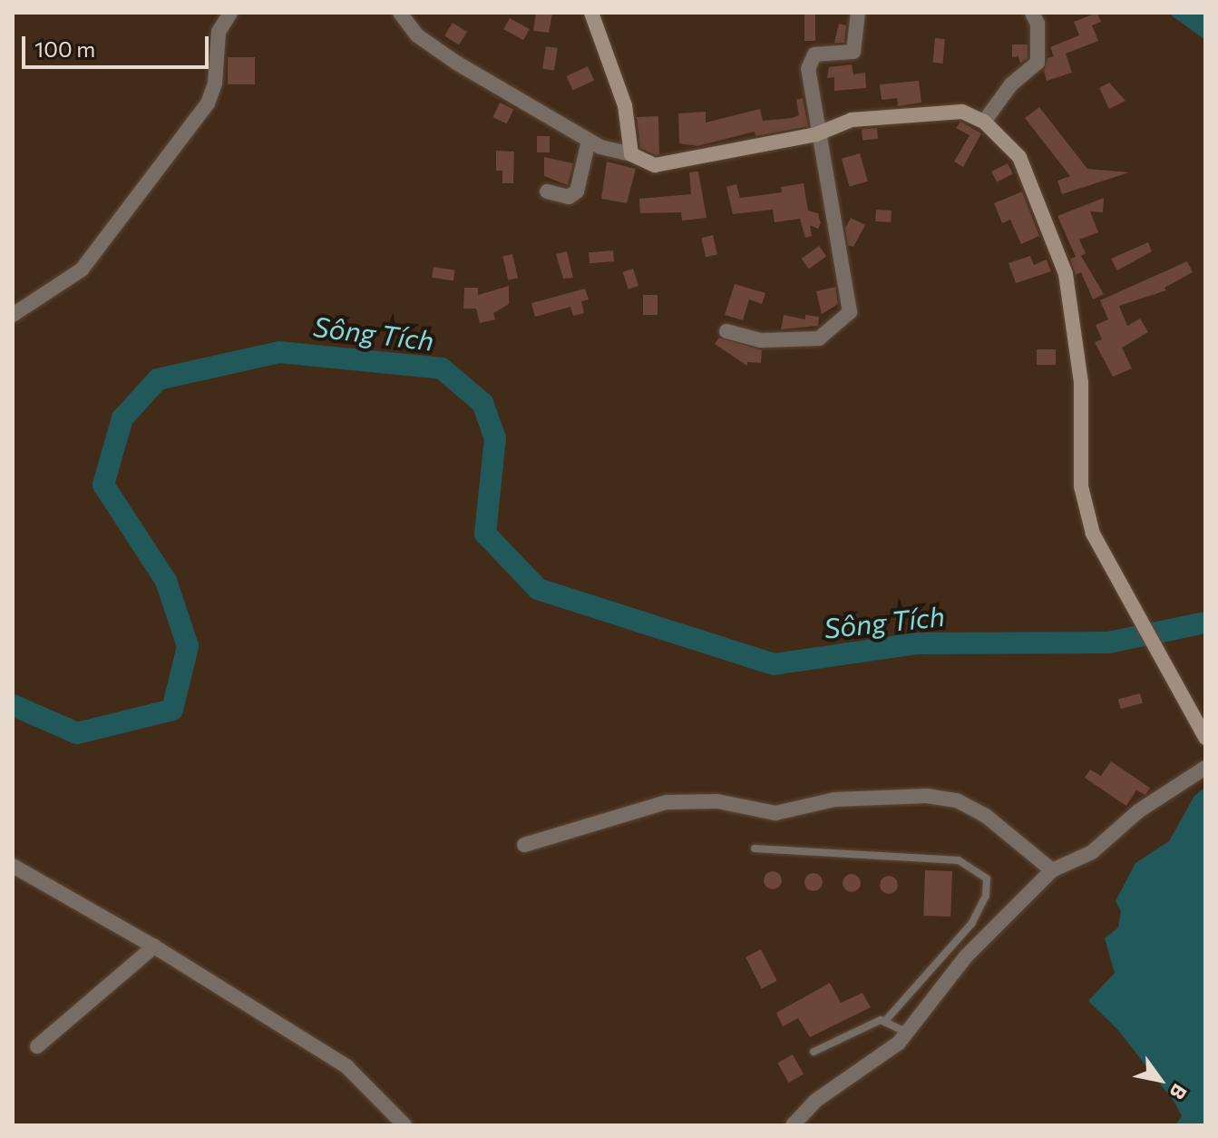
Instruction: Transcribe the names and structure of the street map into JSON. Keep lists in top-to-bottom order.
{
  "water": ["Sông Tích"],
  "scale_bar": "100 m",
  "north": "bottom right"
}
